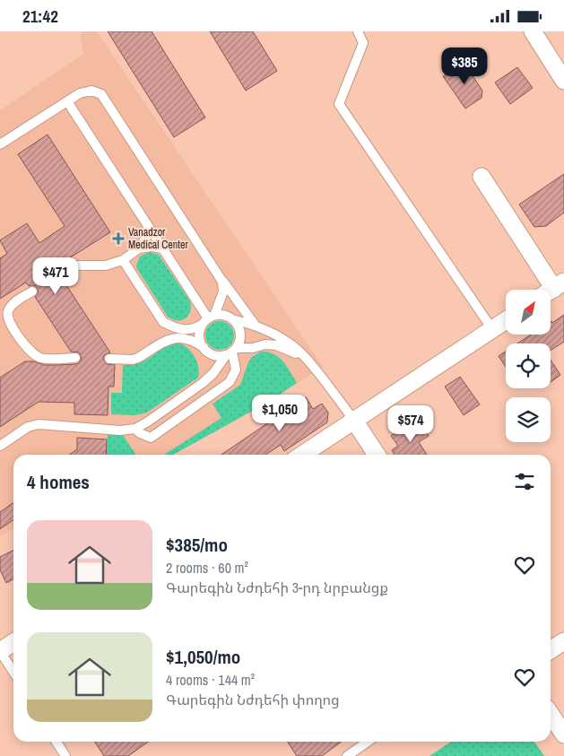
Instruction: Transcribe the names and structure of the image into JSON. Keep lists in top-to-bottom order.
{
  "places": {
    "health": ["Vanadzor Medical Center"]
  },
  "north": "top right",
  "page": {
    "status": "21:42",
    "price": [
      "$385",
      "$471",
      "$1,050",
      "$574"
    ],
    "heading": "4 homes",
    "list": [
      {
        "name": "$385/mo",
        "note": "2 rooms · 60 m² · Գարեգին Նժդեհի 3-րդ նրբանցք"
      },
      {
        "name": "$1,050/mo",
        "note": "4 rooms · 144 m² · Գարեգին Նժդեհի փողոց"
      }
    ]
  }
}
